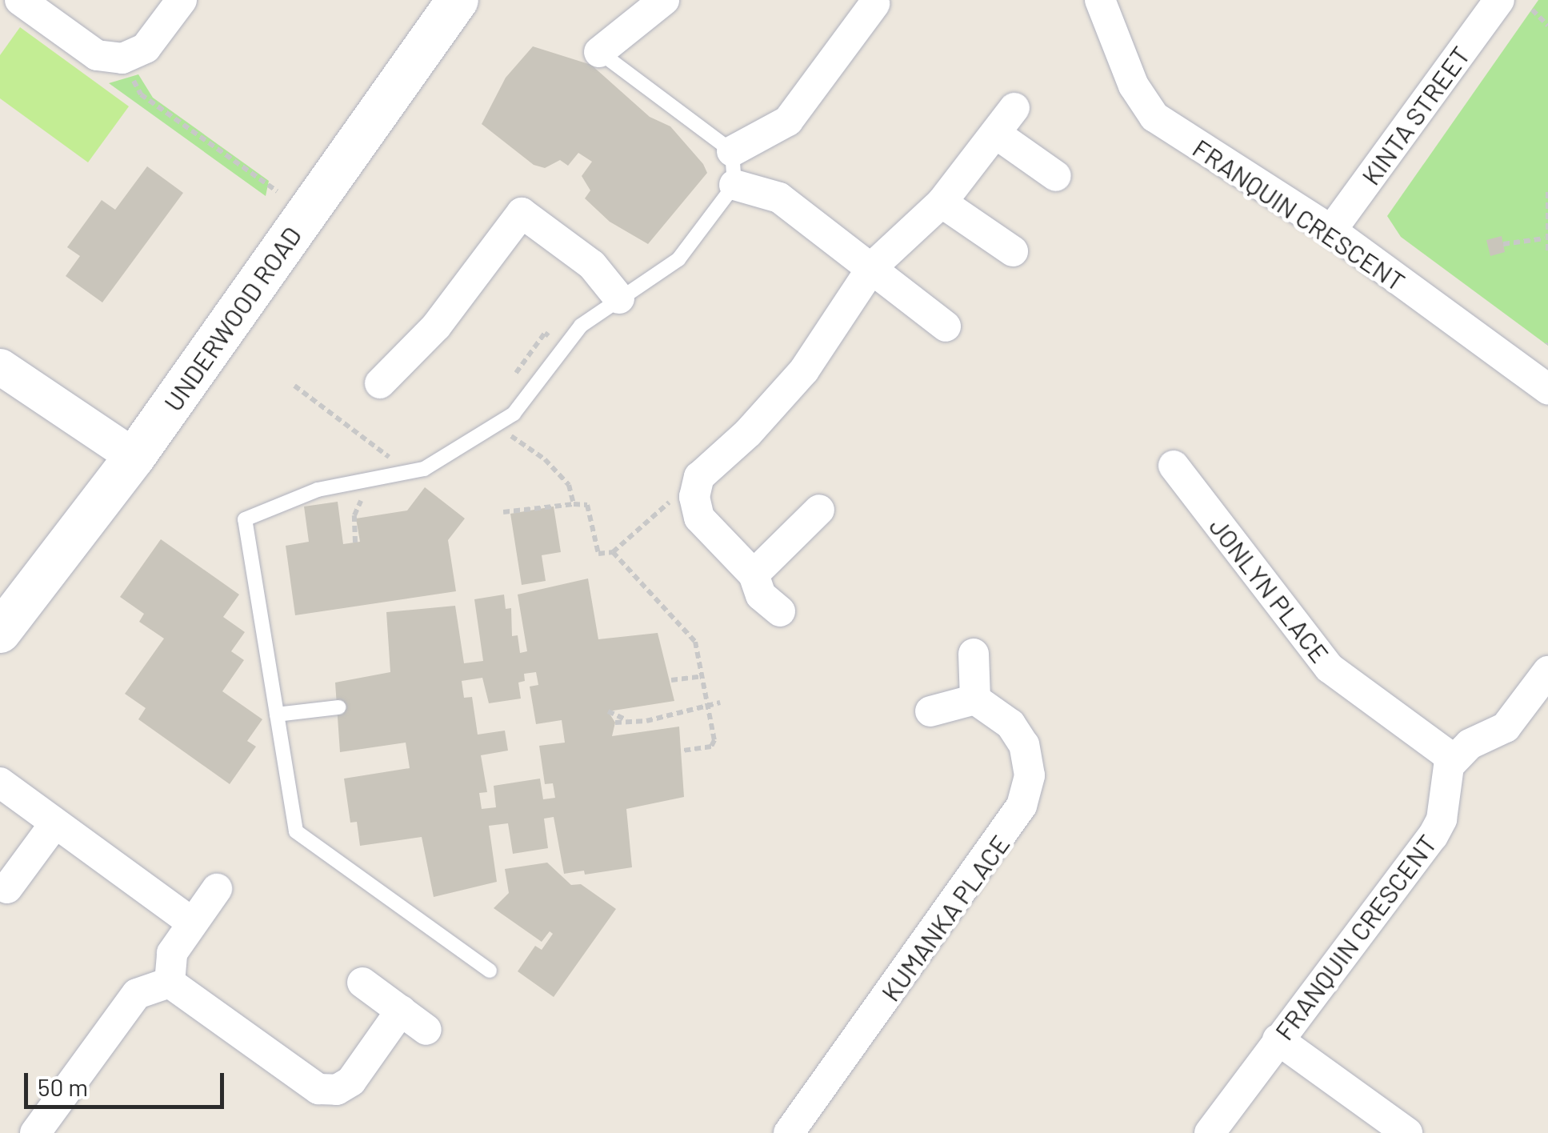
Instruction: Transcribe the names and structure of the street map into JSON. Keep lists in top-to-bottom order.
{
  "streets": {
    "main road": ["UNDERWOOD ROAD"],
    "street": [
      "KINTA STREET",
      "FRANQUIN CRESCENT",
      "JONLYN PLACE",
      "KUMANKA PLACE"
    ]
  },
  "crossings": [
    ["KINTA STREET", "FRANQUIN CRESCENT"],
    ["FRANQUIN CRESCENT", "JONLYN PLACE"]
  ],
  "scale_bar": "50 m"
}
